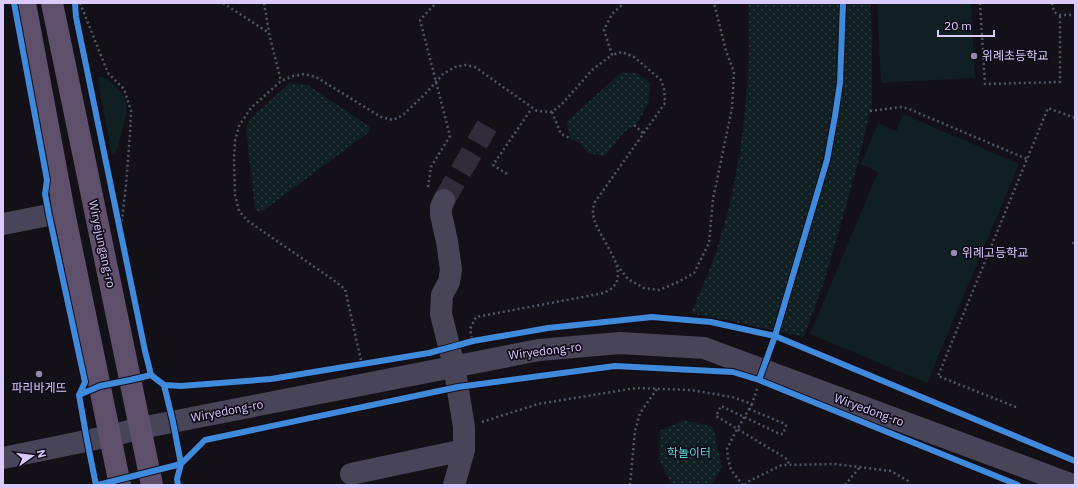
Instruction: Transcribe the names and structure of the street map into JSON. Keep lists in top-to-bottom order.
{
  "streets": {
    "main road": ["Wiryejungang-ro"],
    "street": ["Wiryedong-ro"]
  },
  "crossings": [
    ["Wiryejungang-ro", "Wiryedong-ro"]
  ],
  "parks": ["학놀이터"],
  "places": ["위례초등학교", "위례고등학교", "파리바게뜨"],
  "scale_bar": "20 m",
  "north": "right"
}
